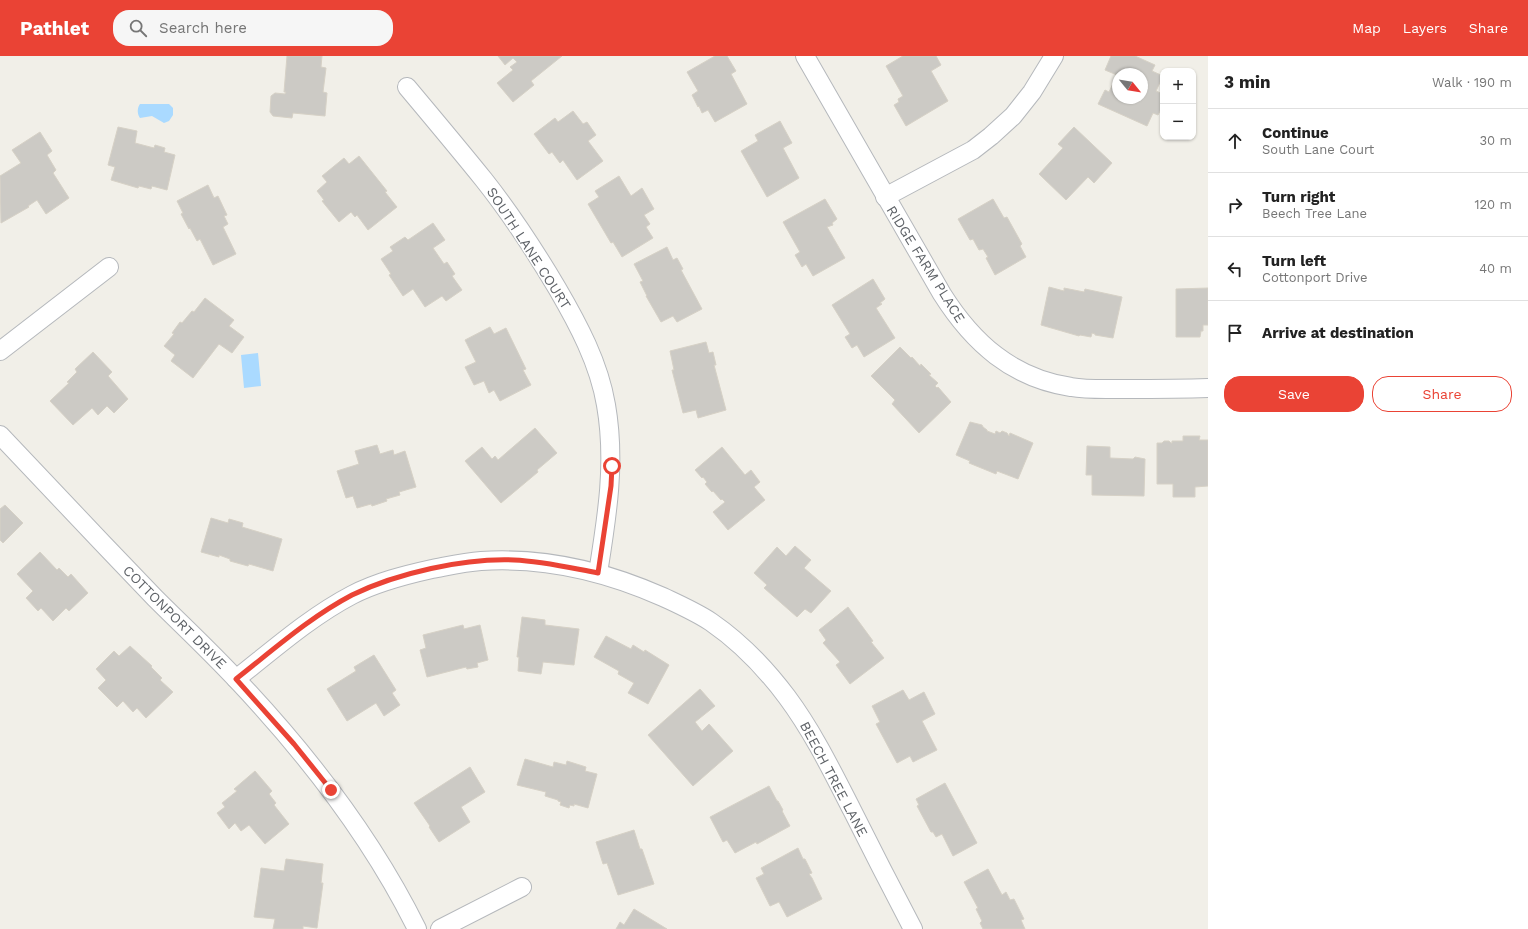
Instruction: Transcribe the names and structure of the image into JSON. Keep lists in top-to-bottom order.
{
  "streets": {
    "street": [
      "SOUTH LANE COURT",
      "RIDGE FARM PLACE",
      "COTTONPORT DRIVE",
      "BEECH TREE LANE"
    ]
  },
  "crossings": [
    ["SOUTH LANE COURT", "BEECH TREE LANE"],
    ["COTTONPORT DRIVE", "BEECH TREE LANE"]
  ],
  "north": "bottom right",
  "page": {
    "header": "Pathlet",
    "search": "Search here",
    "nav": ["Map", "Layers", "Share"],
    "heading": ["3 min", "Walk · 190 m"],
    "map_buttons": ["+", "−"],
    "list": [
      ["Continue", "South Lane Court", "30 m"],
      ["Turn right", "Beech Tree Lane", "120 m"],
      ["Turn left", "Cottonport Drive", "40 m"],
      "Arrive at destination"
    ],
    "buttons": ["Save", "Share"]
  }
}
